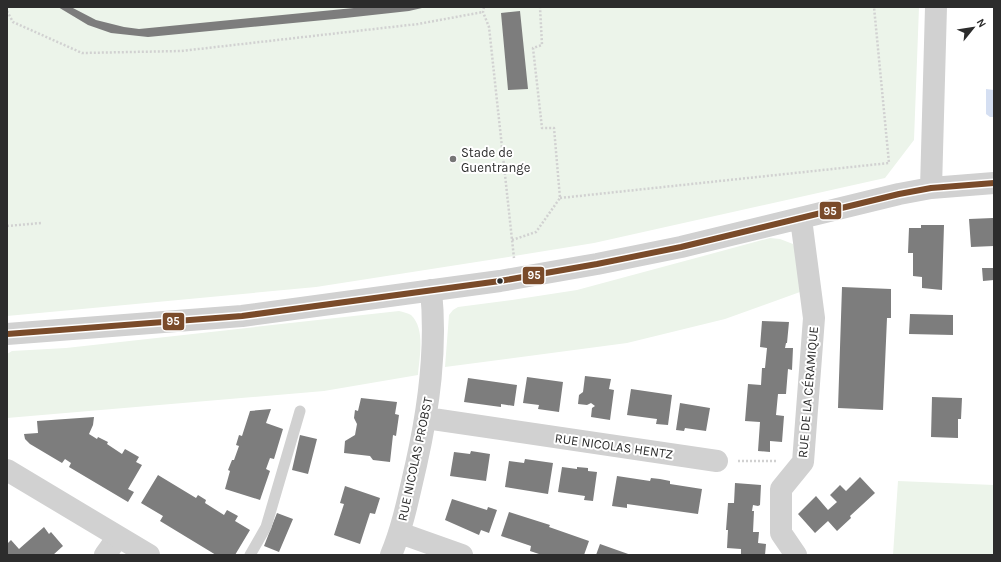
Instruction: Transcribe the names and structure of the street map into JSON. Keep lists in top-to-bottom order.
{
  "streets": {
    "street": ["RUE DE LA CÉRAMIQUE", "RUE NICOLAS HENTZ", "RUE NICOLAS PROBST"]
  },
  "crossings": [
    ["RUE NICOLAS HENTZ", "RUE NICOLAS PROBST"]
  ],
  "places": ["Stade de Guentrange"],
  "lines": ["transit line 95"],
  "north": "top right"
}
